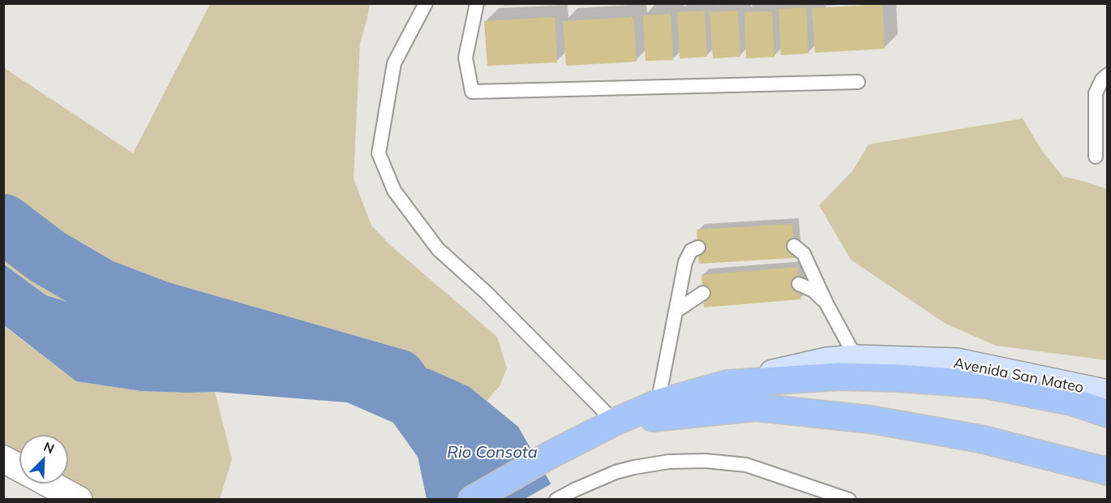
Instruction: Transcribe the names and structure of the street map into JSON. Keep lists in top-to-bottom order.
{
  "streets": {
    "main road": ["Avenida San Mateo"]
  },
  "water": ["Rio Consota"],
  "north": "top right"
}
